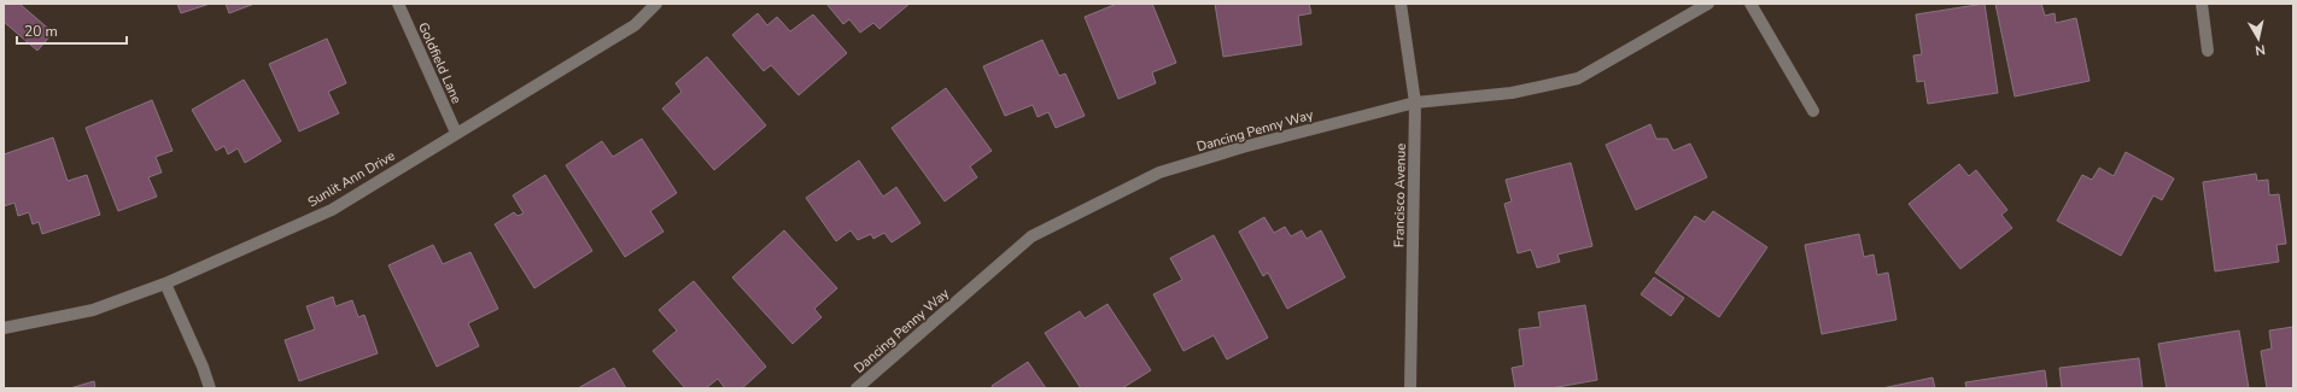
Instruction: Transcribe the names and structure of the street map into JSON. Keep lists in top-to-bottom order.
{
  "streets": {
    "street": [
      "Goldfield Lane",
      "Dancing Penny Way",
      "Sunlit Ann Drive",
      "Francisco Avenue"
    ]
  },
  "crossings": [
    ["Goldfield Lane", "Sunlit Ann Drive"],
    ["Dancing Penny Way", "Francisco Avenue"]
  ],
  "scale_bar": "20 m",
  "north": "bottom"
}
